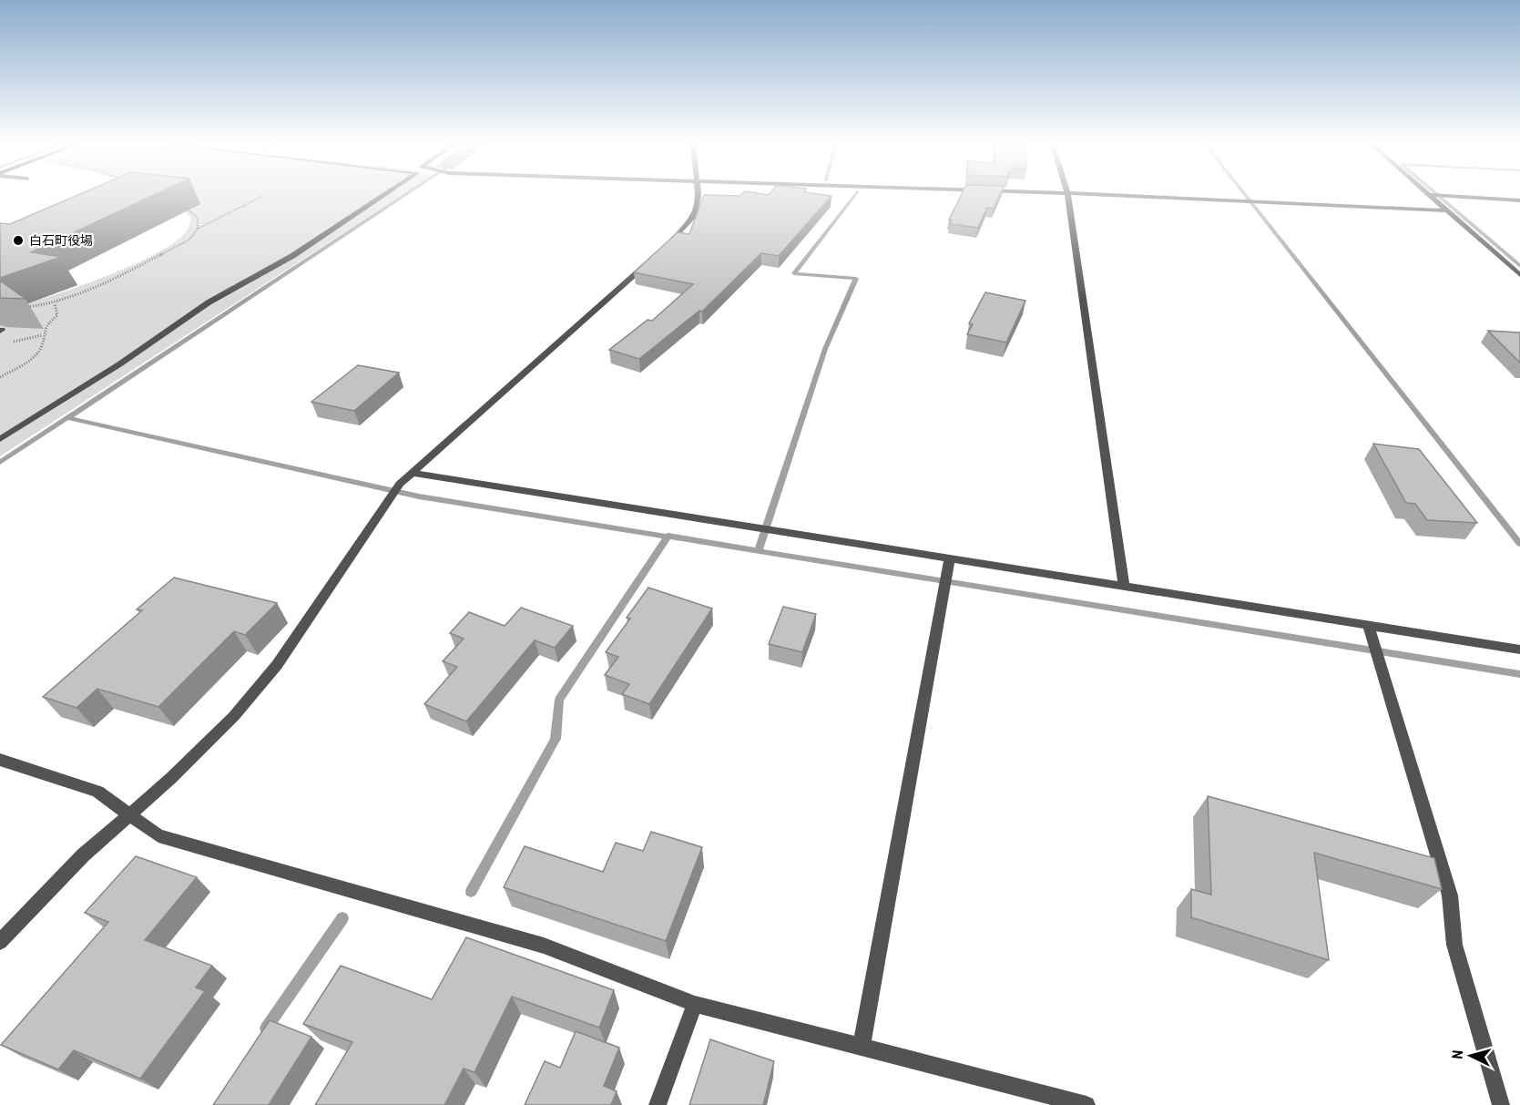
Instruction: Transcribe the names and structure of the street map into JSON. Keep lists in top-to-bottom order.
{
  "places": ["白石町役場"],
  "north": "left"
}
